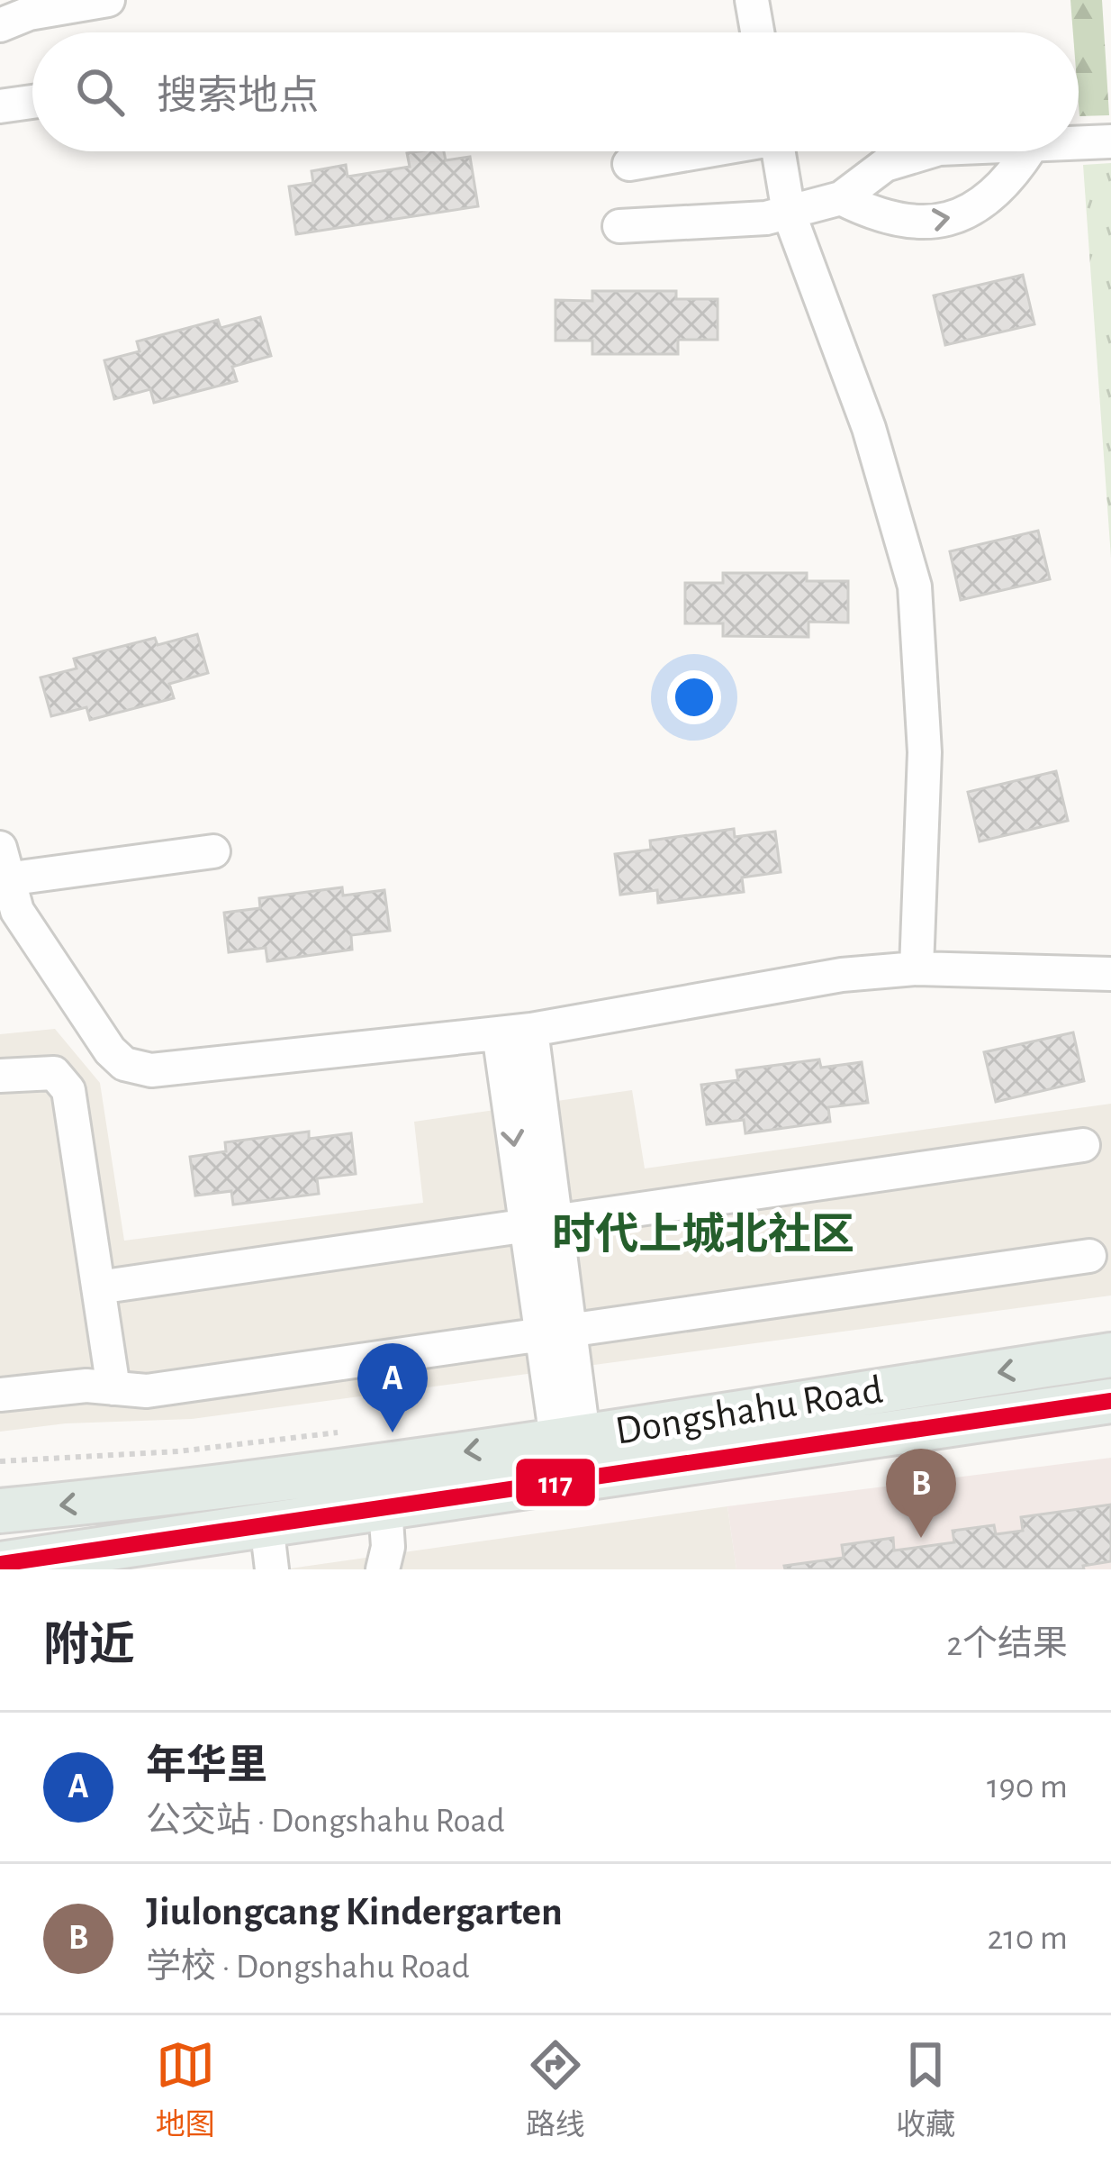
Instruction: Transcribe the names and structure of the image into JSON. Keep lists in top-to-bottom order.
{
  "streets": {
    "main road": ["Dongshahu Road"]
  },
  "districts": ["时代上城北社区"],
  "lines": ["transit line 117"],
  "page": {
    "search": "搜索地点",
    "pins": ["A", "B"],
    "heading": ["附近", "2个结果"],
    "list": [
      {
        "mark": "A",
        "name": "年华里",
        "note": "公交站 · Dongshahu Road",
        "value": "190 m"
      },
      {
        "mark": "B",
        "name": "Jiulongcang Kindergarten",
        "note": "学校 · Dongshahu Road",
        "value": "210 m"
      }
    ],
    "nav": ["地图", "路线", "收藏"]
  }
}
